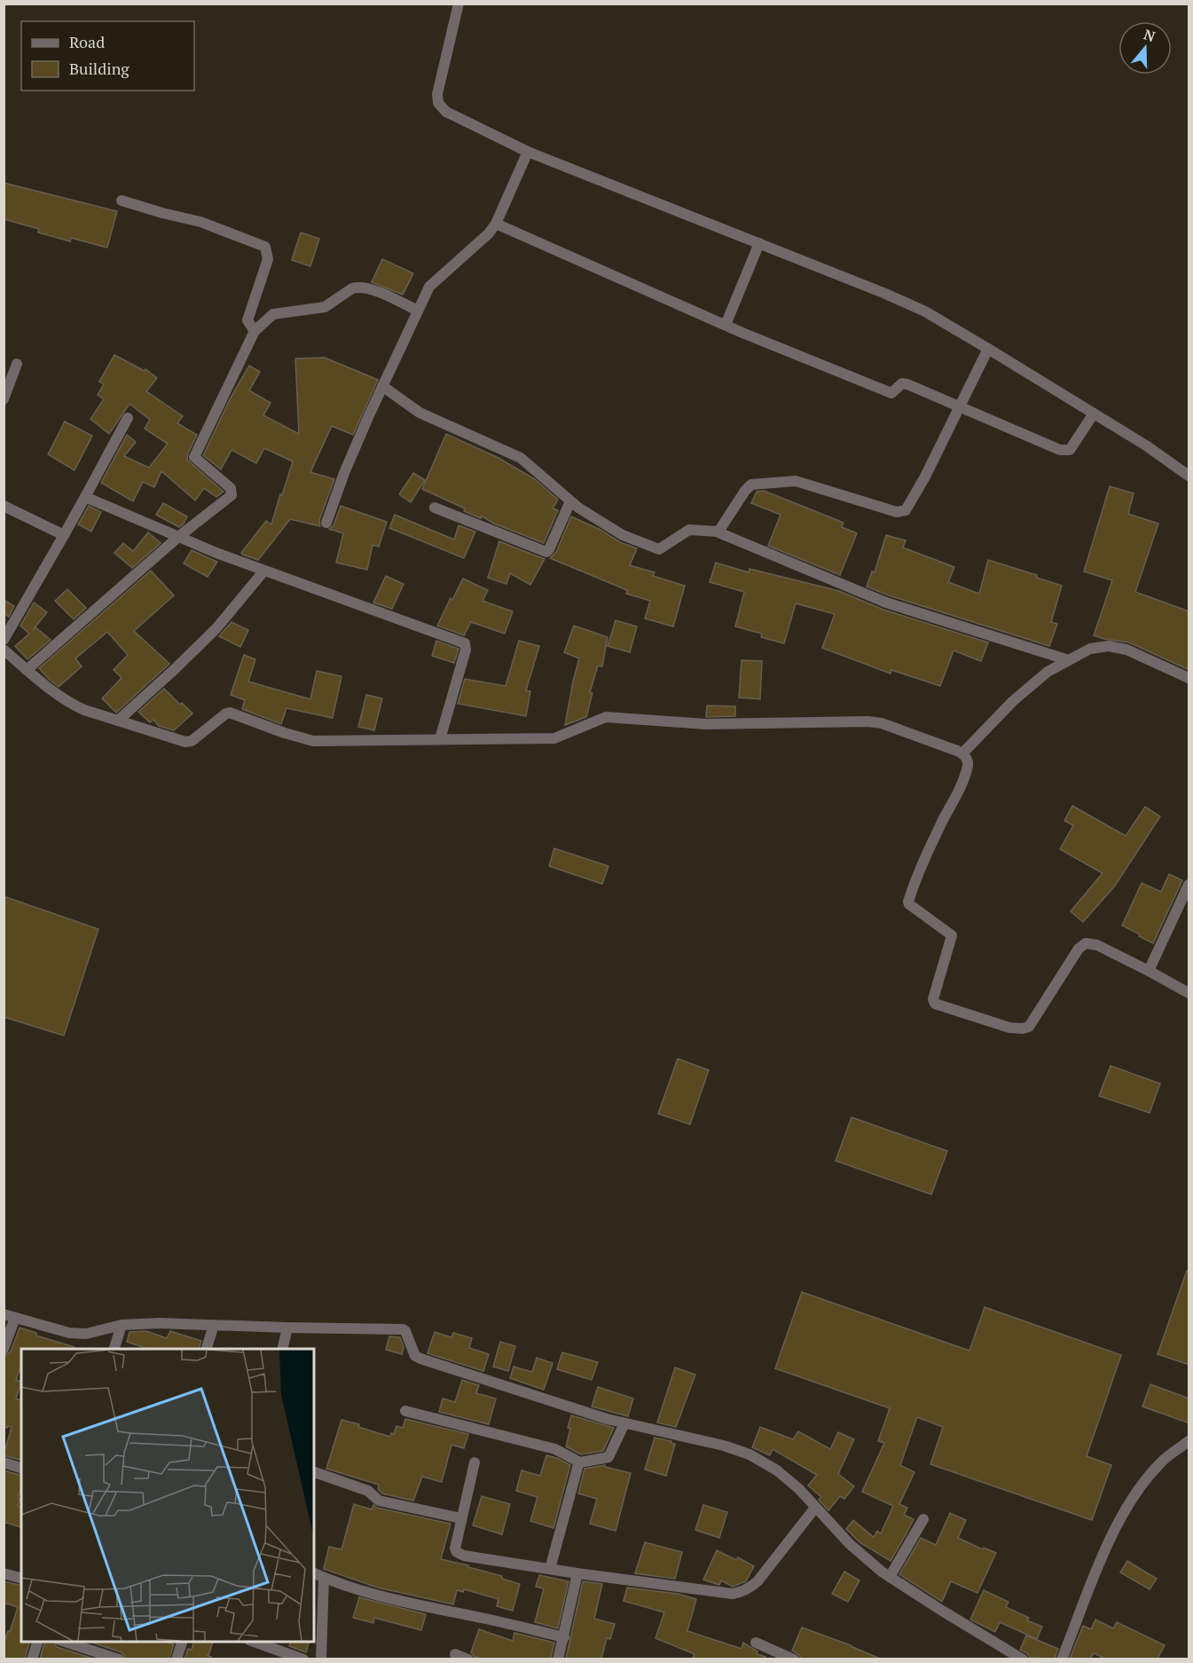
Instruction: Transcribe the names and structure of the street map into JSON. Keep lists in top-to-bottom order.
{
  "legend": ["Road", "Building"],
  "north": "top"
}
